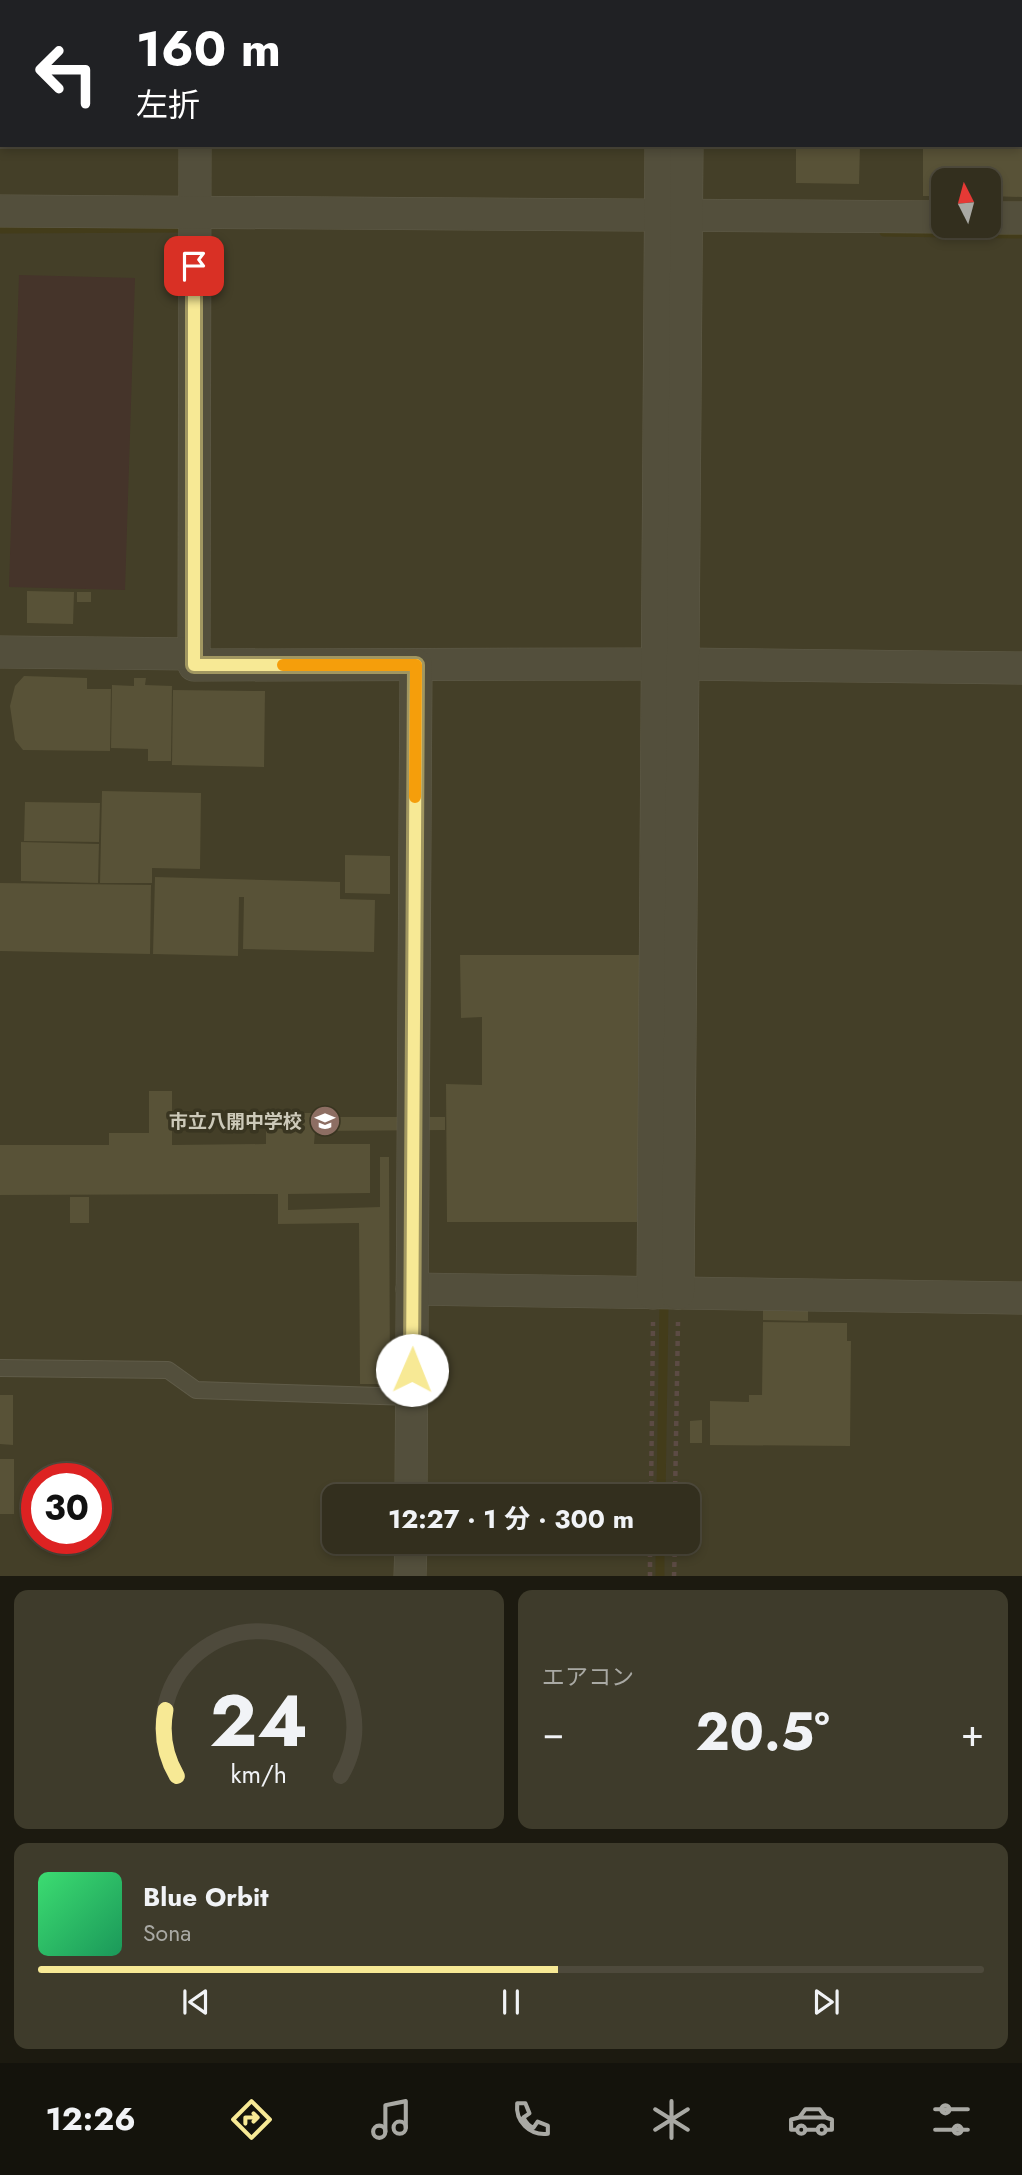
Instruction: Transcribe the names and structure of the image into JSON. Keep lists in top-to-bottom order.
{
  "places": {
    "school or university": ["市立八開中学校"]
  },
  "north": "top",
  "page": {
    "turn": ["160 m", "左折"],
    "limit": "30",
    "trip": "12:27 · 1 分 · 300 m",
    "tile": "エアコン",
    "heat": ["−", "20.5°", "+"],
    "song": ["Blue Orbit", "Sona"],
    "tabs": "12:26",
    "gauge": ["24", "km/h"]
  }
}
